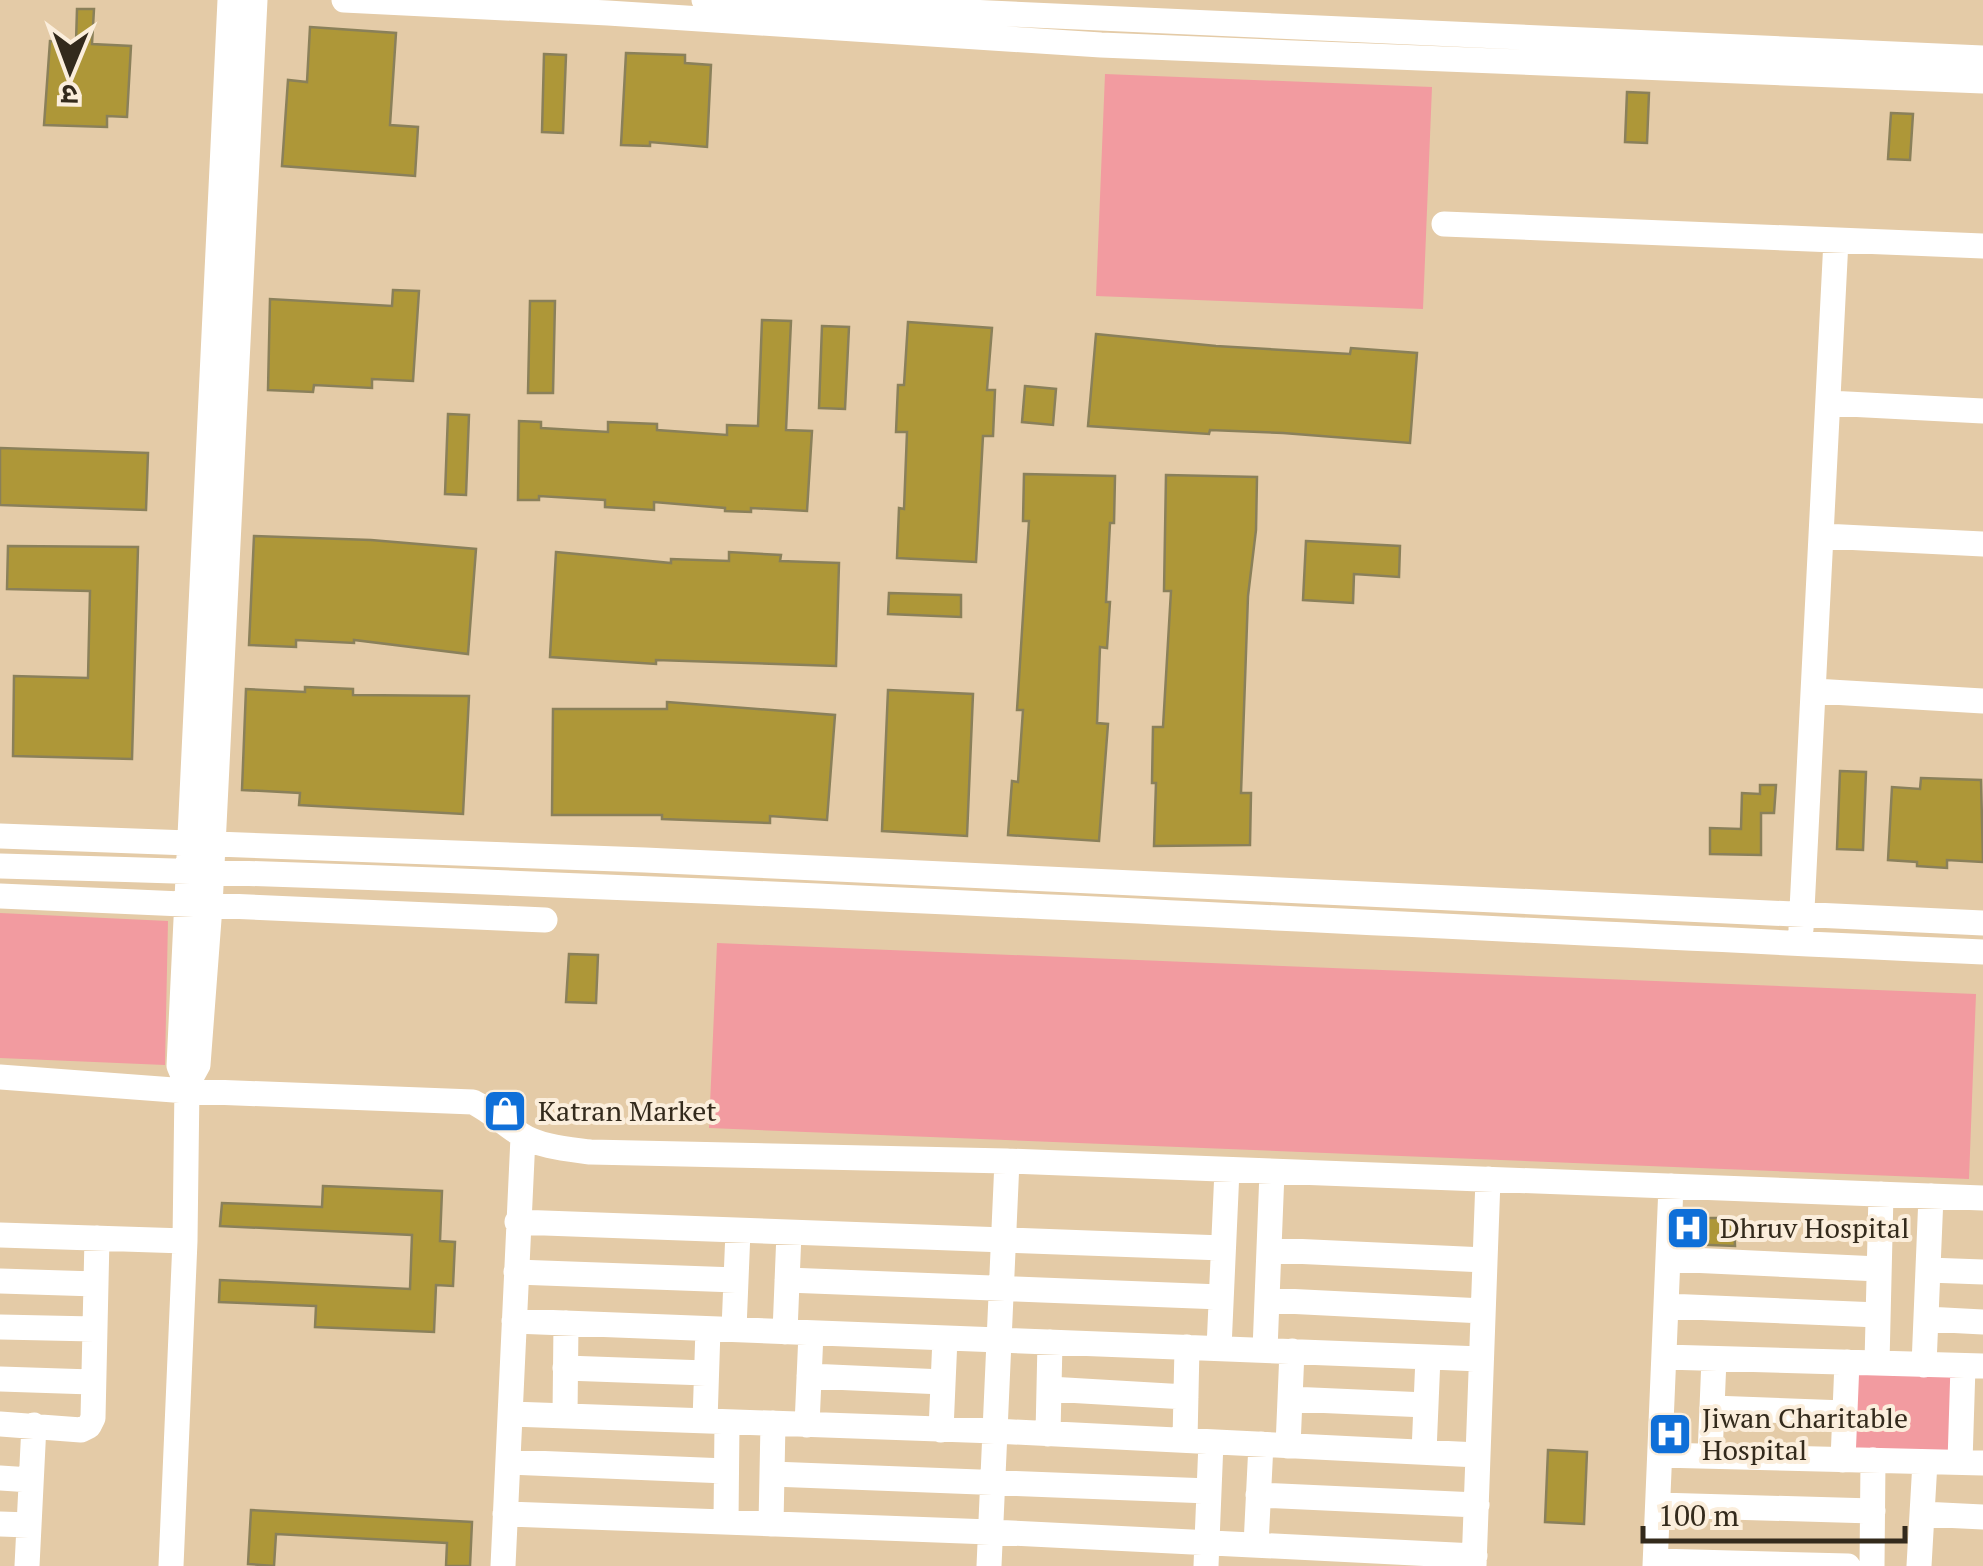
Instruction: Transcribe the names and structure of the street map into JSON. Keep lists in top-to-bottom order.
{
  "places": {
    "shop": ["Katran Market"],
    "hospital": ["Dhruv Hospital", "Jiwan Charitable Hospital"]
  },
  "scale_bar": "100 m",
  "north": "bottom"
}
